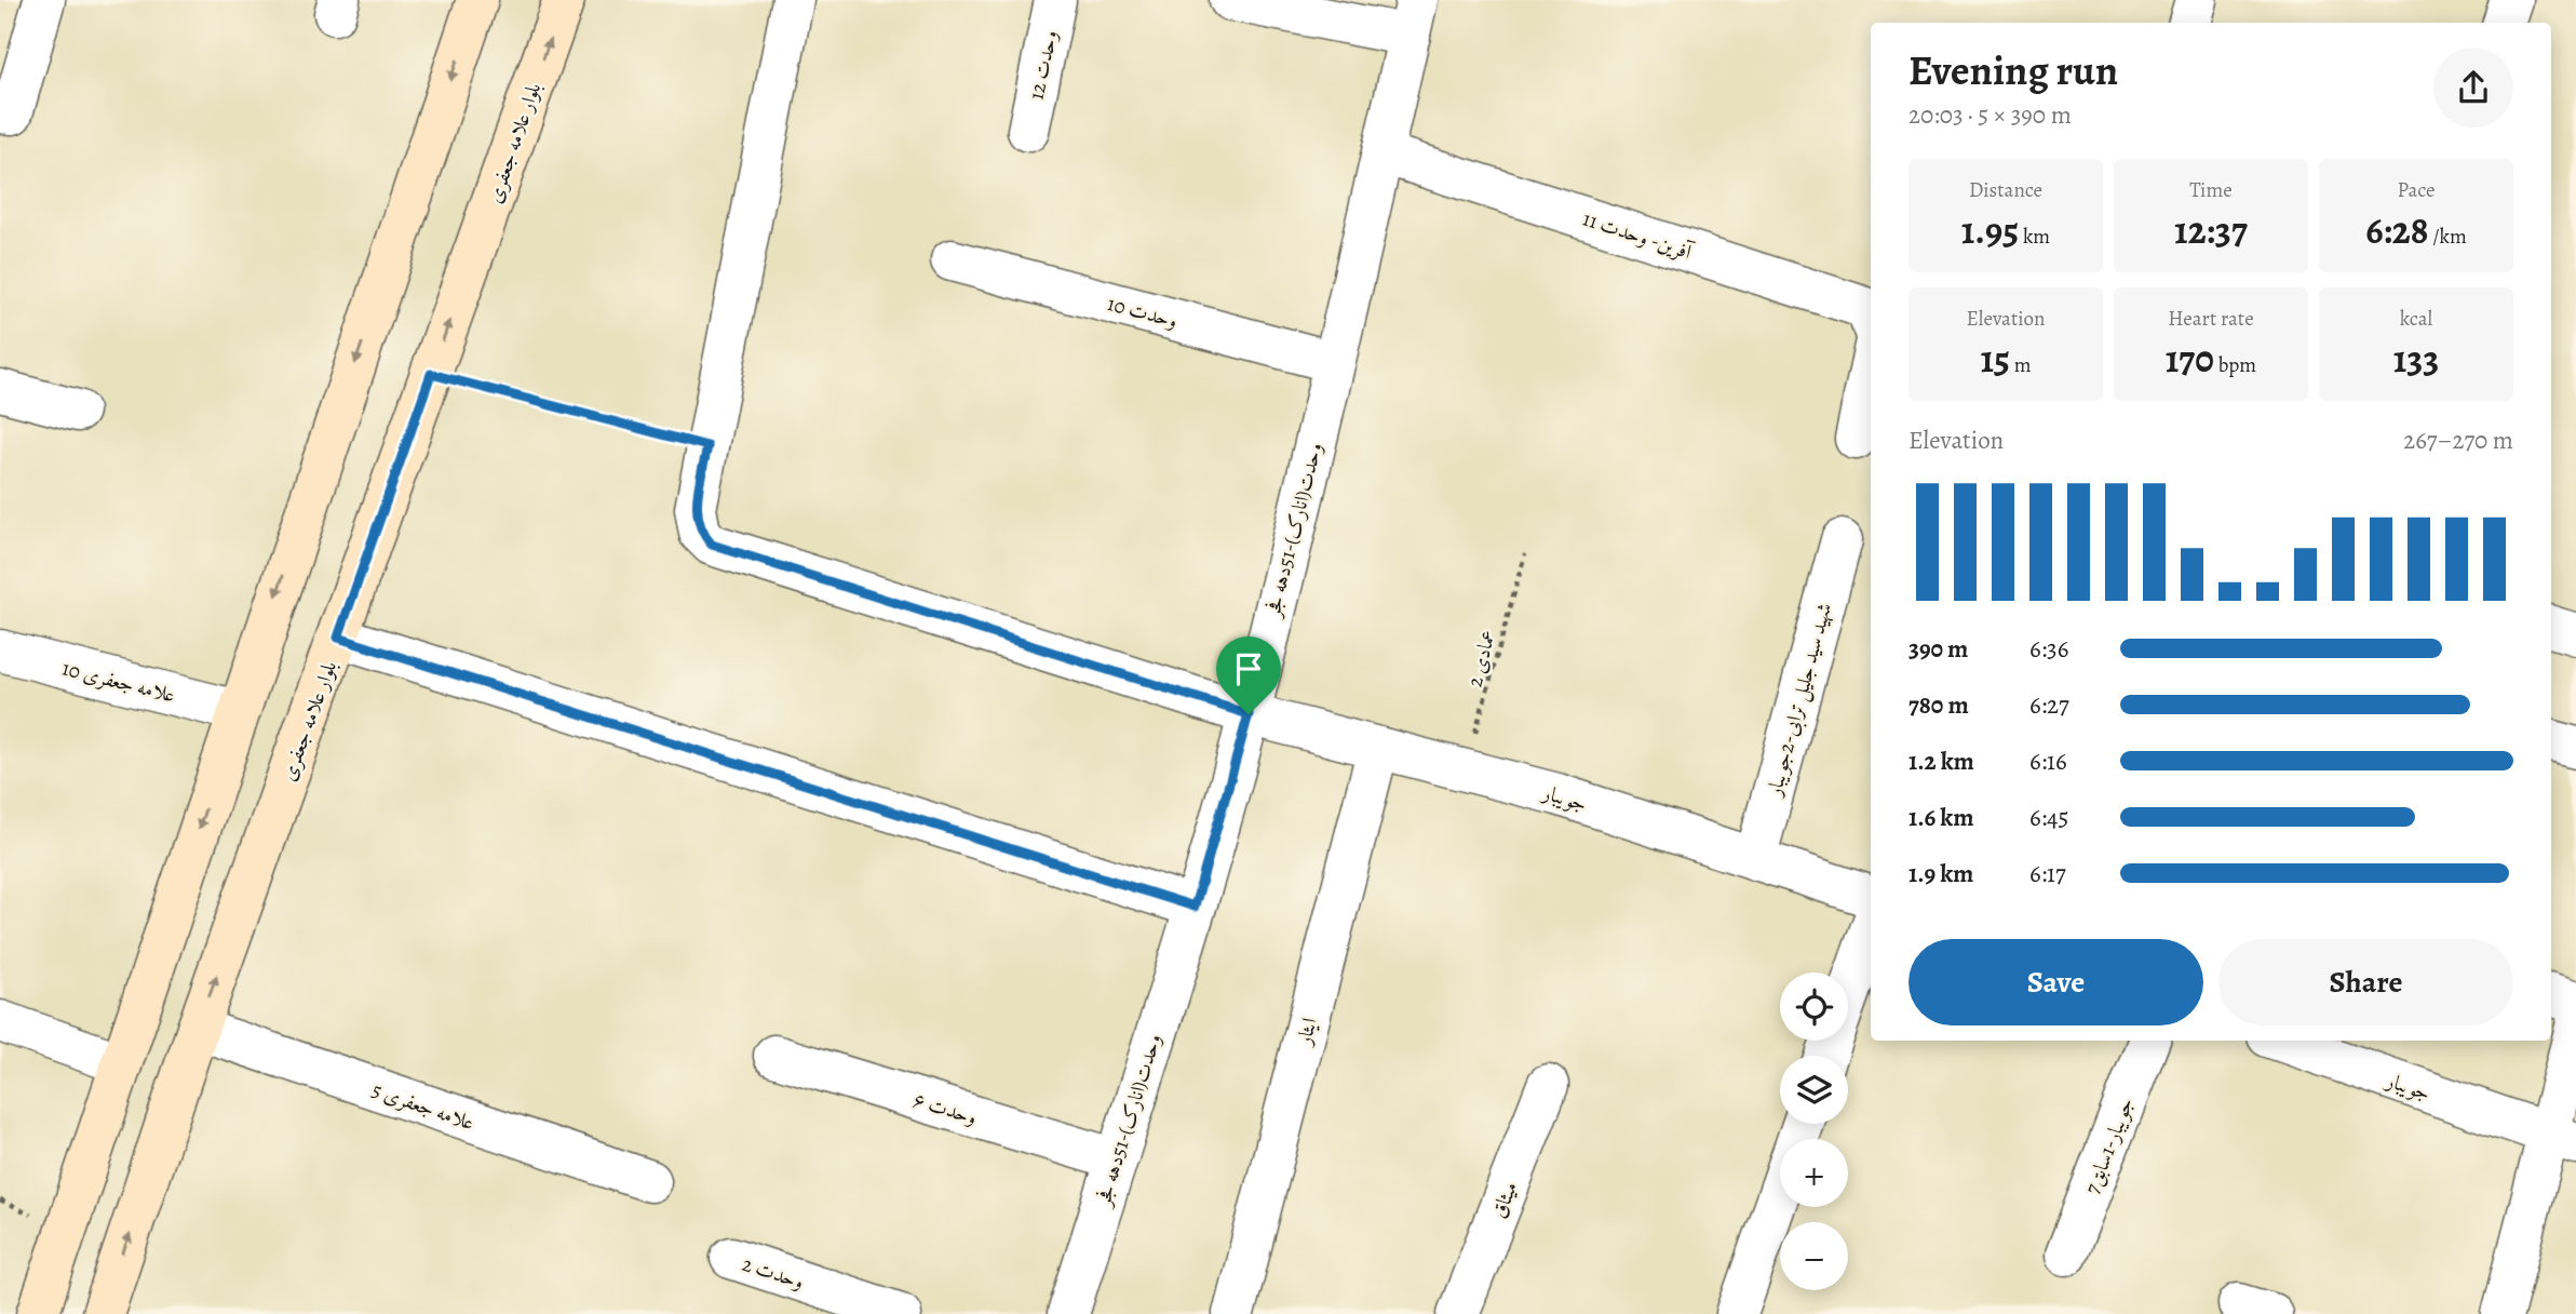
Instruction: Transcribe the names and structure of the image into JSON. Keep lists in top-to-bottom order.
{
  "streets": {
    "main road": ["بلوار علامه جعفری"],
    "street": [
      "وحدت 12",
      "آفرین- وحدت 11",
      "وحدت 10",
      "وحدت(انارک)-51دهه فجر",
      "علامه جعفری 10",
      "شهید سید جلیل ترابی-2جویبار",
      "جویبار",
      "ایثار",
      "علامه جعفری 5",
      "وحدت ۶",
      "7جویبار-1سابق",
      "میثاق",
      "وحدت 2"
    ],
    "path": ["عمادی 2"]
  },
  "crossings": [
    ["بلوار علامه جعفری", "علامه جعفری 5"],
    ["آفرین- وحدت 11", "وحدت(انارک)-51دهه فجر"],
    ["وحدت 10", "وحدت(انارک)-51دهه فجر"],
    ["وحدت(انارک)-51دهه فجر", "جویبار"],
    ["وحدت(انارک)-51دهه فجر", "وحدت ۶"],
    ["عمادی 2", "جویبار"],
    ["شهید سید جلیل ترابی-2جویبار", "جویبار"],
    ["جویبار", "ایثار"]
  ],
  "page": {
    "heading": ["Evening run", "20:03 · 5 × 390 m"],
    "stats": [
      ["Distance", "1.95 km"],
      ["Time", "12:37"],
      ["Pace", "6:28 /km"],
      ["Elevation", "15 m"],
      ["Heart rate", "170 bpm"],
      ["kcal", "133"]
    ],
    "chart": ["Elevation", "267–270 m"],
    "list": [
      {
        "name": "390 m",
        "note": "6:36"
      },
      {
        "name": "780 m",
        "note": "6:27"
      },
      {
        "name": "1.2 km",
        "note": "6:16"
      },
      {
        "name": "1.6 km",
        "note": "6:45"
      },
      {
        "name": "1.9 km",
        "note": "6:17"
      }
    ],
    "buttons": ["Save", "Share"],
    "map_buttons": ["+", "−"]
  }
}
